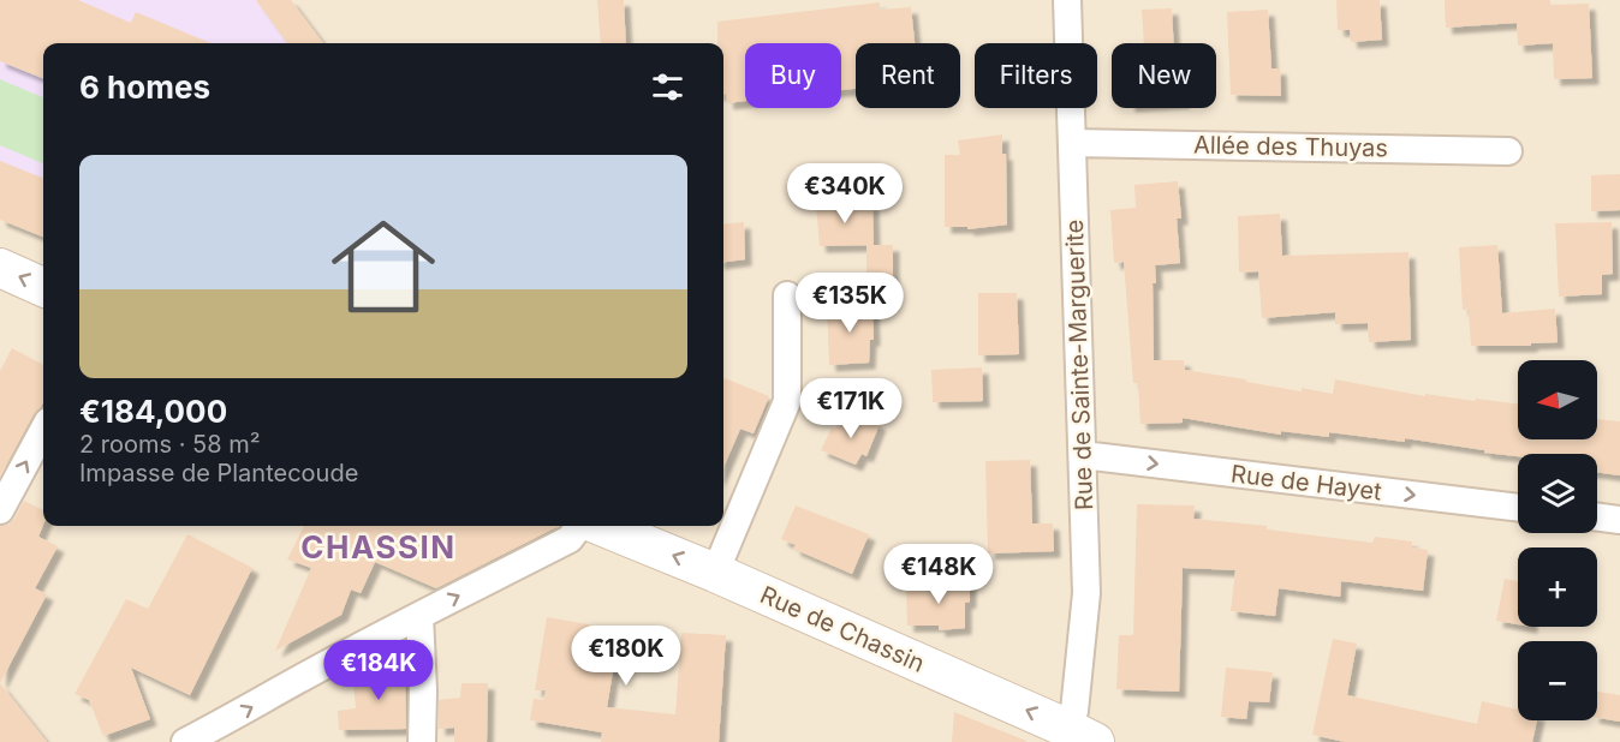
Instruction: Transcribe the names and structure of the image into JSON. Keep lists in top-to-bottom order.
{
  "streets": {
    "street": [
      "Allée des Thuyas",
      "Rue de Sainte-Marguerite",
      "Rue de Hayet",
      "Rue de Chassin"
    ]
  },
  "crossings": [
    ["Allée des Thuyas", "Rue de Sainte-Marguerite"],
    ["Rue de Sainte-Marguerite", "Rue de Hayet"],
    ["Rue de Sainte-Marguerite", "Rue de Chassin"]
  ],
  "one_way": ["Rue de Hayet", "Rue de Chassin"],
  "districts": ["CHASSIN"],
  "north": "left",
  "page": {
    "chip": [
      "Buy",
      "Rent",
      "Filters",
      "New"
    ],
    "heading": "6 homes",
    "list": [
      {
        "name": "€184,000",
        "note": "2 rooms · 58 m² · Impasse de Plantecoude"
      }
    ],
    "price": [
      "€340K",
      "€135K",
      "€171K",
      "€148K",
      "€180K",
      "€184K"
    ],
    "map_buttons": ["+", "−"]
  }
}
